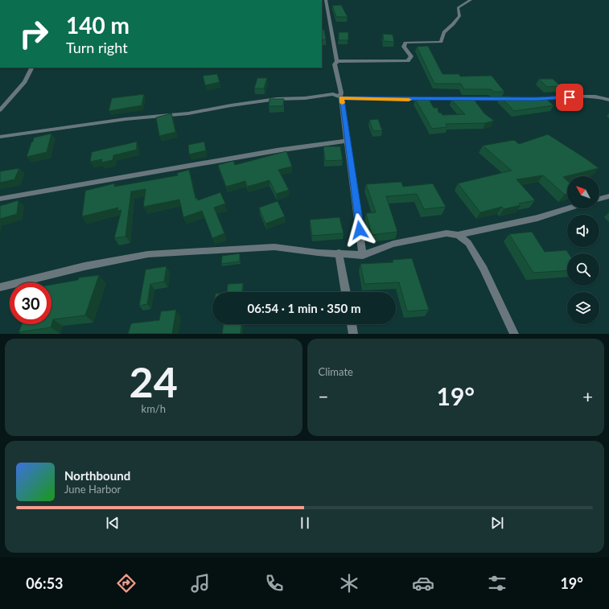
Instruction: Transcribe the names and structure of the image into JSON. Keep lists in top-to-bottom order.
{
  "north": "top left",
  "page": {
    "turn": ["140 m", "Turn right"],
    "limit": "30",
    "trip": "06:54 · 1 min · 350 m",
    "tile": [
      ["24", "km/h"],
      "Climate"
    ],
    "heat": ["−", "19°", "+"],
    "song": ["Northbound", "June Harbor"],
    "tabs": ["06:53", "19°"]
  }
}
